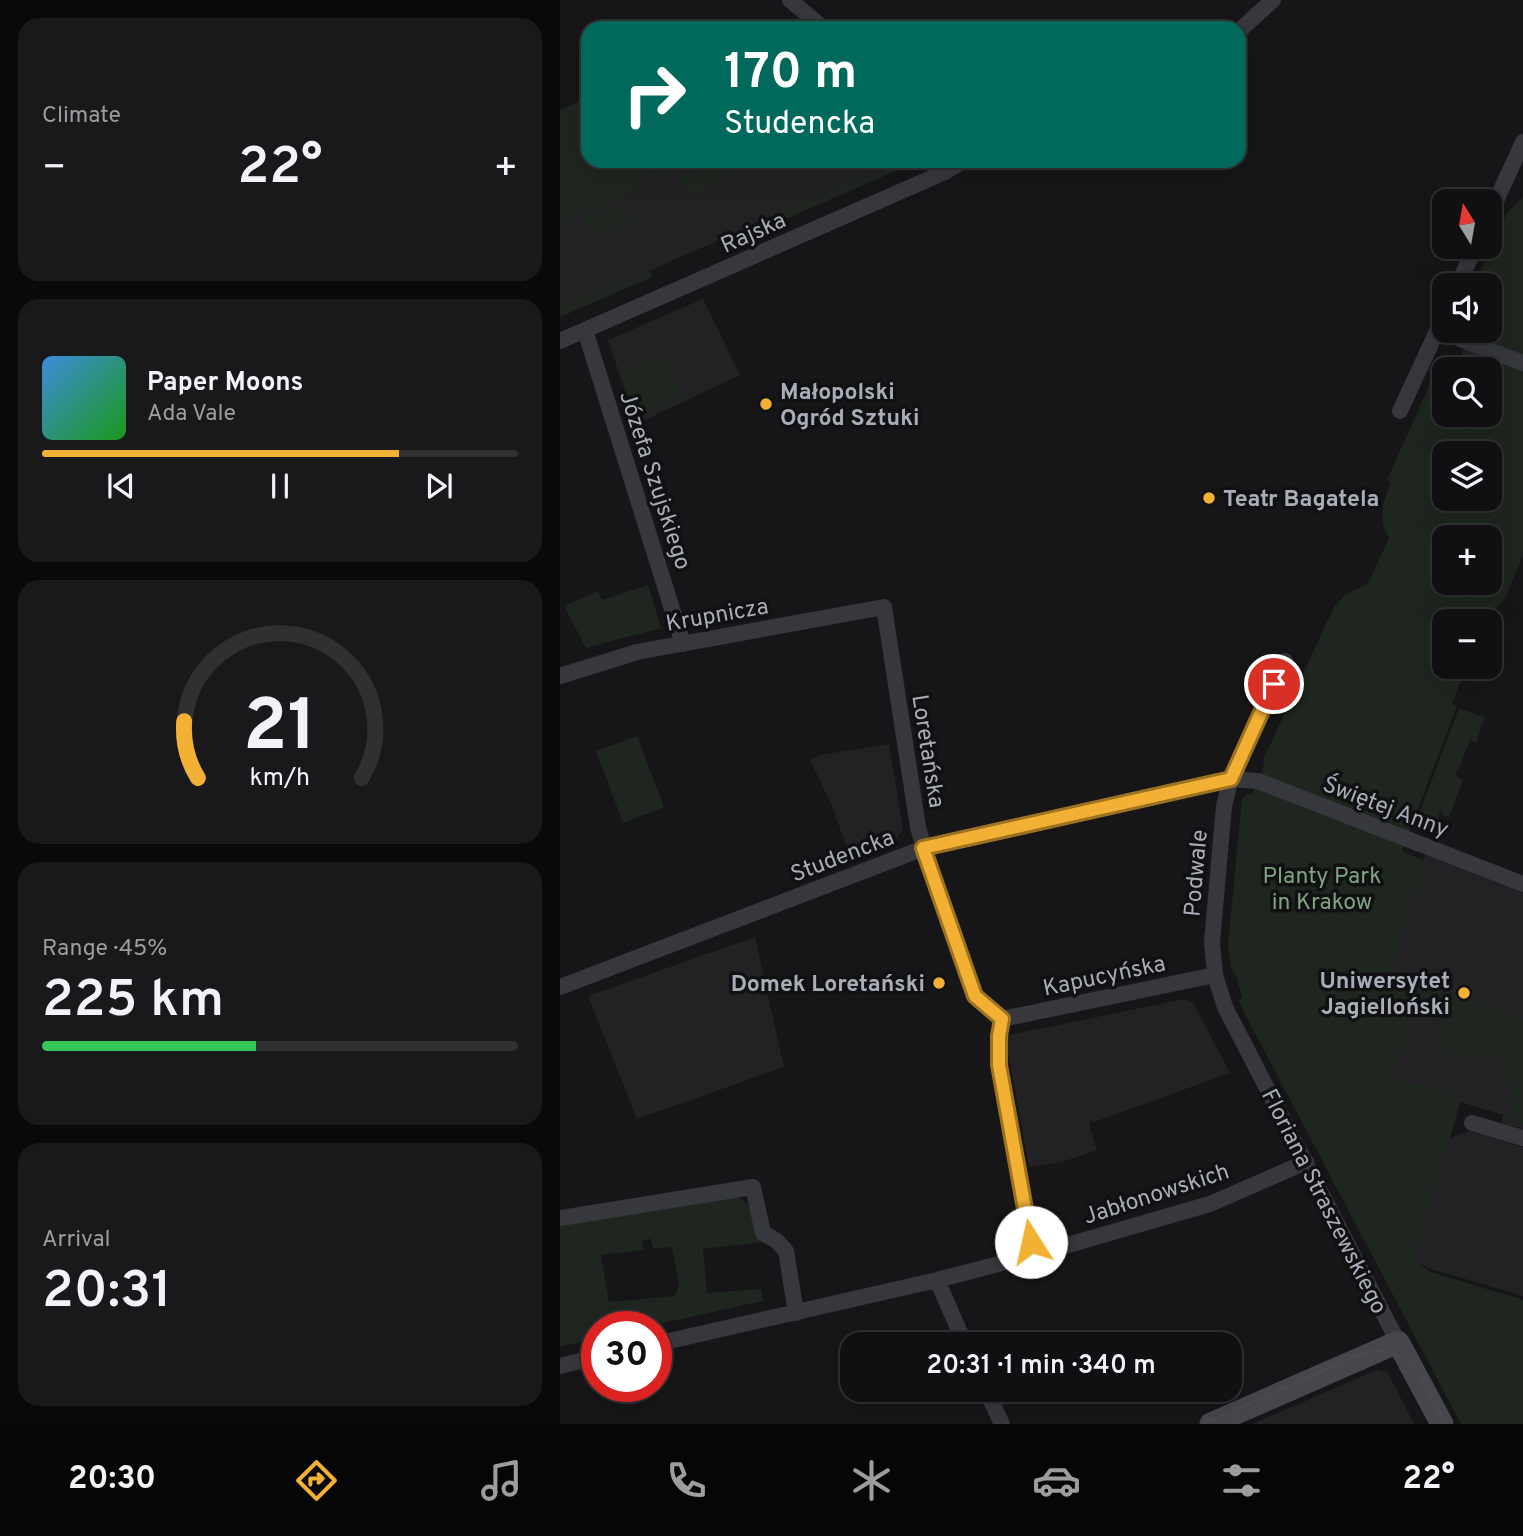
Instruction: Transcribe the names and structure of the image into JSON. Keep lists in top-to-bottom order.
{
  "streets": {
    "street": [
      "Rajska",
      "Józefa Szujskiego",
      "Krupnicza",
      "Loretańska",
      "Świętej Anny",
      "Studencka",
      "Podwale",
      "Kapucyńska",
      "Jabłonowskich",
      "Floriana Straszewskiego"
    ]
  },
  "crossings": [
    ["Rajska", "Józefa Szujskiego"],
    ["Józefa Szujskiego", "Krupnicza"],
    ["Krupnicza", "Loretańska"],
    ["Loretańska", "Studencka"],
    ["Loretańska", "Kapucyńska"],
    ["Świętej Anny", "Studencka"],
    ["Świętej Anny", "Podwale"],
    ["Studencka", "Podwale"],
    ["Podwale", "Kapucyńska"],
    ["Podwale", "Floriana Straszewskiego"],
    ["Kapucyńska", "Floriana Straszewskiego"],
    ["Jabłonowskich", "Floriana Straszewskiego"]
  ],
  "parks": ["Planty Park in Krakow"],
  "places": [
    "Małopolski Ogród Sztuki",
    "Teatr Bagatela",
    "Domek Loretański",
    "Uniwersytet Jagielloński"
  ],
  "north": "top",
  "page": {
    "tile": [
      "Climate",
      ["Range · 45%", "225 km"],
      ["Arrival", "20:31"]
    ],
    "turn": ["170 m", "Studencka"],
    "heat": ["−", "22°", "+"],
    "map_buttons": ["+", "−"],
    "song": ["Paper Moons", "Ada Vale"],
    "limit": "30",
    "trip": "20:31 · 1 min · 340 m",
    "tabs": ["20:30", "22°"],
    "gauge": ["21", "km/h"]
  }
}
